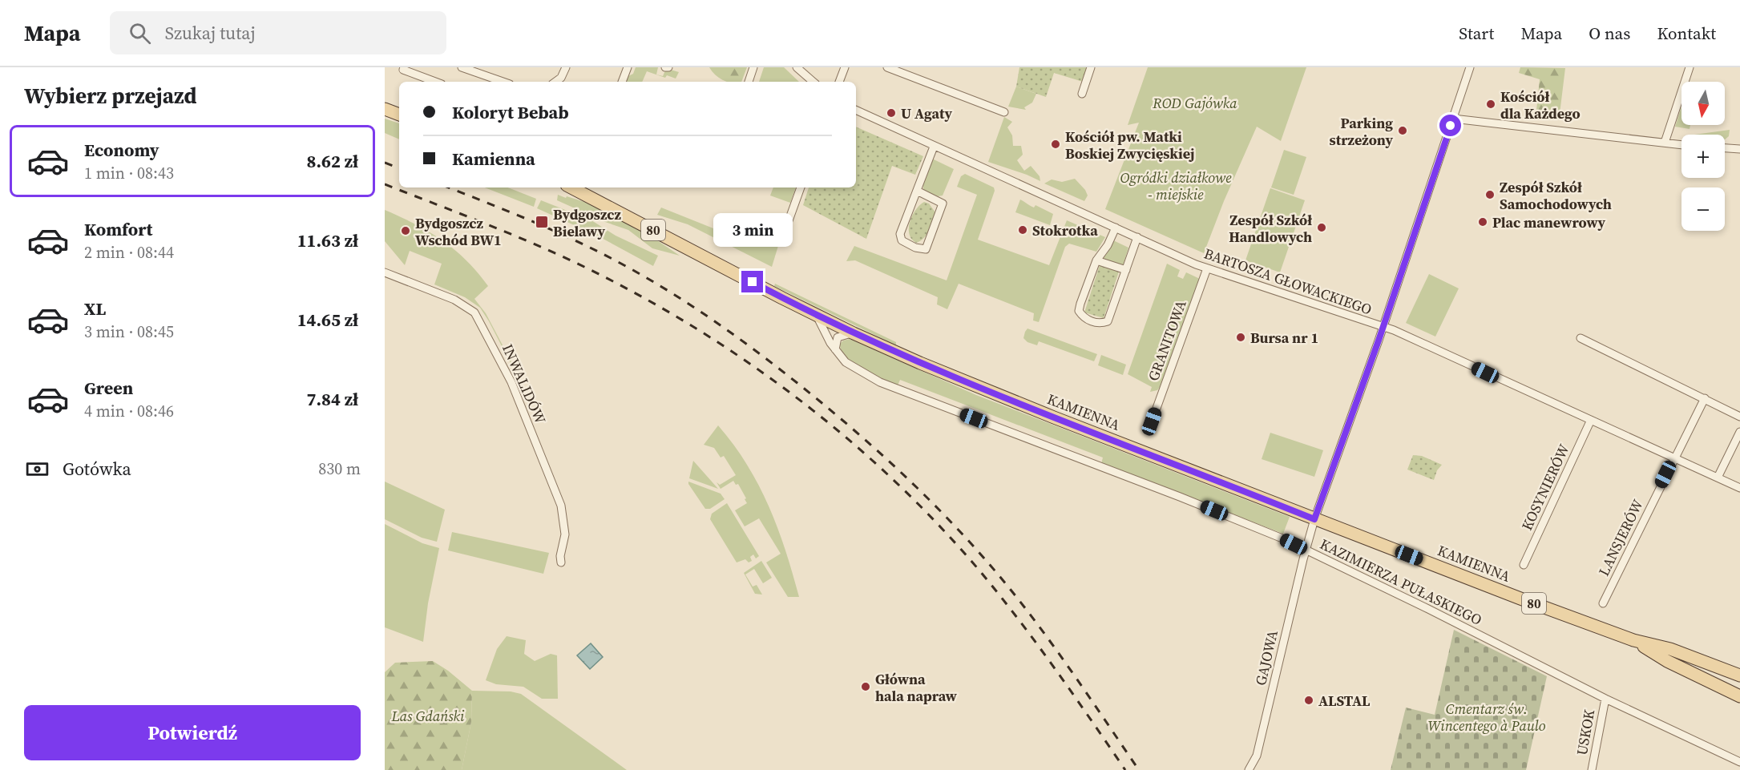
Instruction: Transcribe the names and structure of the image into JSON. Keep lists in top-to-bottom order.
{
  "streets": {
    "main road": ["80", "KAMIENNA"],
    "street": [
      "BARTOSZA GŁOWACKIEGO",
      "GRANITOWA",
      "INWALIDÓW",
      "KOSYNIERÓW",
      "LANSJERÓW",
      "KAZIMIERZA PUŁASKIEGO",
      "GAJOWA",
      "USKOK"
    ]
  },
  "crossings": [
    ["BARTOSZA GŁOWACKIEGO", "GRANITOWA"],
    ["BARTOSZA GŁOWACKIEGO", "KOSYNIERÓW"],
    ["BARTOSZA GŁOWACKIEGO", "LANSJERÓW"],
    ["KAMIENNA", "KAZIMIERZA PUŁASKIEGO"],
    ["KAMIENNA", "GAJOWA"],
    ["KAZIMIERZA PUŁASKIEGO", "GAJOWA"],
    ["KAZIMIERZA PUŁASKIEGO", "USKOK"]
  ],
  "parks": [
    "ROD Gajówka",
    "Ogródki działkowe - miejskie",
    "Cmentarz św. Wincentego à Paulo",
    "Las Gdański"
  ],
  "places": {
    "other": [
      "Kościół dla Każdego",
      "U Agaty",
      "Parking strzeżony",
      "Kościół pw. Matki Boskiej Zwycięskiej",
      "Zespół Szkół Samochodowych",
      "Plac manewrowy",
      "Zespół Szkół Handlowych",
      "Stokrotka",
      "Bydgoszcz Wschód BW1",
      "Bursa nr 1",
      "Główna hala napraw",
      "ALSTAL"
    ],
    "transit": ["Bydgoszcz Bielawy"]
  },
  "north": "bottom",
  "page": {
    "header": "Mapa",
    "search": "Szukaj tutaj",
    "nav": [
      "Start",
      "Mapa",
      "O nas",
      "Kontakt"
    ],
    "heading": "Wybierz przejazd",
    "map_buttons": ["+", "−"],
    "banner": ["Koloryt Bebab", "Kamienna"],
    "list": [
      {
        "name": "Economy",
        "note": "1 min · 08:43",
        "value": "8.62 zł"
      },
      {
        "name": "Komfort",
        "note": "2 min · 08:44",
        "value": "11.63 zł"
      },
      {
        "name": "XL",
        "note": "3 min · 08:45",
        "value": "14.65 zł"
      },
      {
        "name": "Green",
        "note": "4 min · 08:46",
        "value": "7.84 zł"
      }
    ],
    "bubble": "3 min",
    "pay": ["Gotówka", "830 m"],
    "buttons": "Potwierdź"
  }
}
